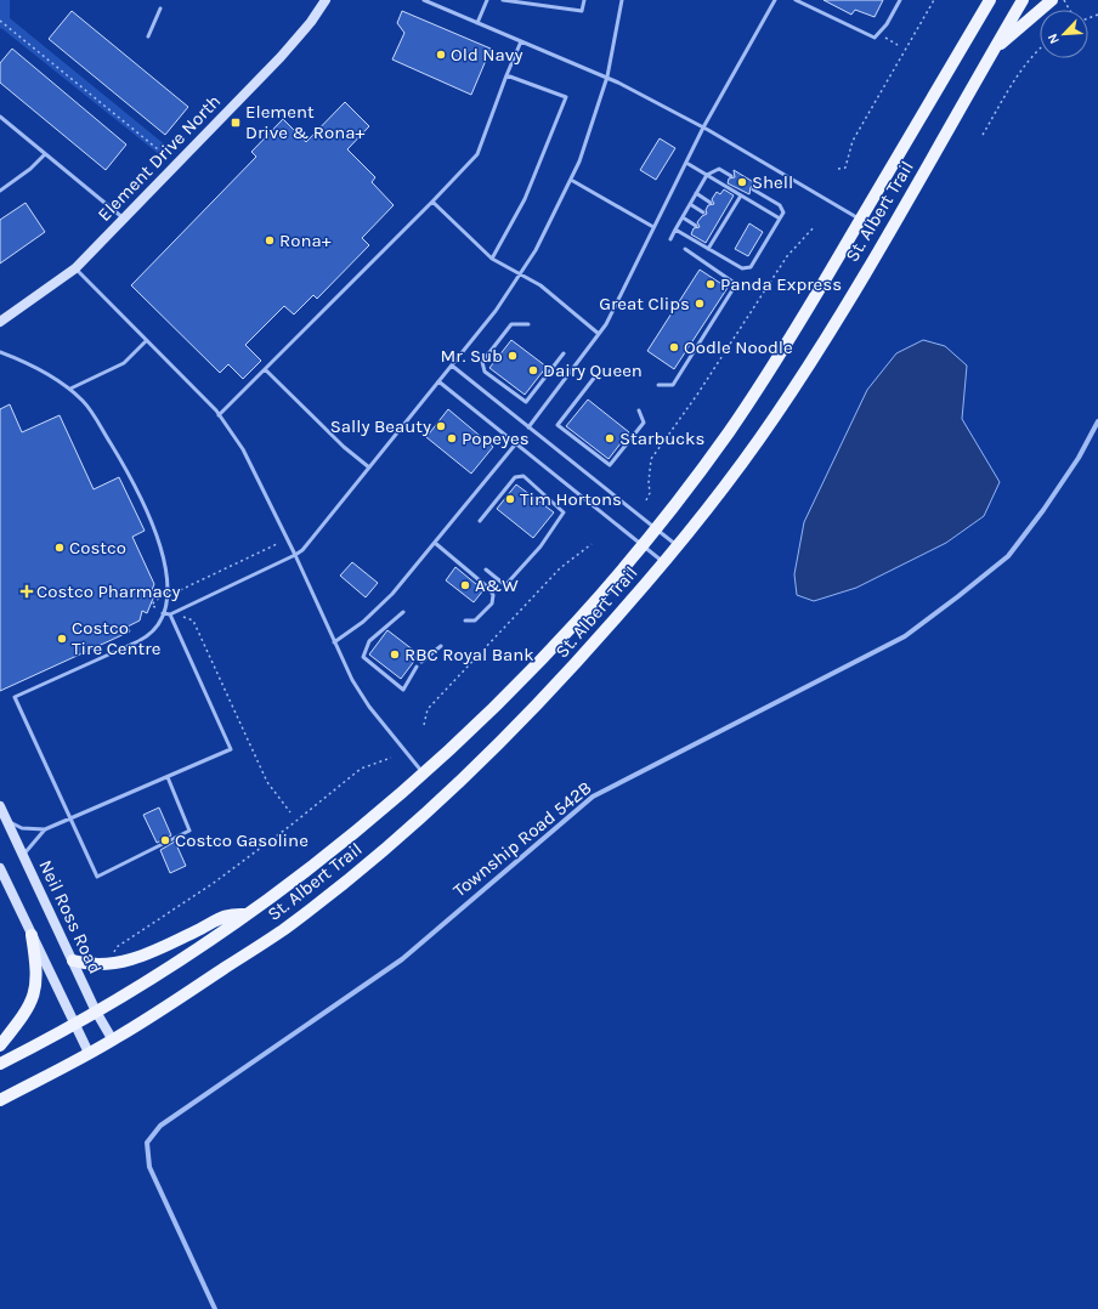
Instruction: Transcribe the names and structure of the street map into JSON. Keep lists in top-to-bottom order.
{
  "streets": {
    "main road": ["Element Drive North", "St. Albert Trail", "Neil Ross Road"],
    "street": ["Township Road 542B"]
  },
  "crossings": [
    ["St. Albert Trail", "Neil Ross Road"]
  ],
  "places": {
    "other": [
      "Old Navy",
      "Shell",
      "Rona+",
      "Panda Express",
      "Great Clips",
      "Oodle Noodle",
      "Mr. Sub",
      "Dairy Queen",
      "Sally Beauty",
      "Popeyes",
      "Starbucks",
      "Tim Hortons",
      "Costco",
      "A&W",
      "Costco Tire Centre",
      "RBC Royal Bank",
      "Costco Gasoline"
    ],
    "transit": ["Element Drive & Rona+"],
    "health": ["Costco Pharmacy"]
  },
  "north": "bottom left"
}
